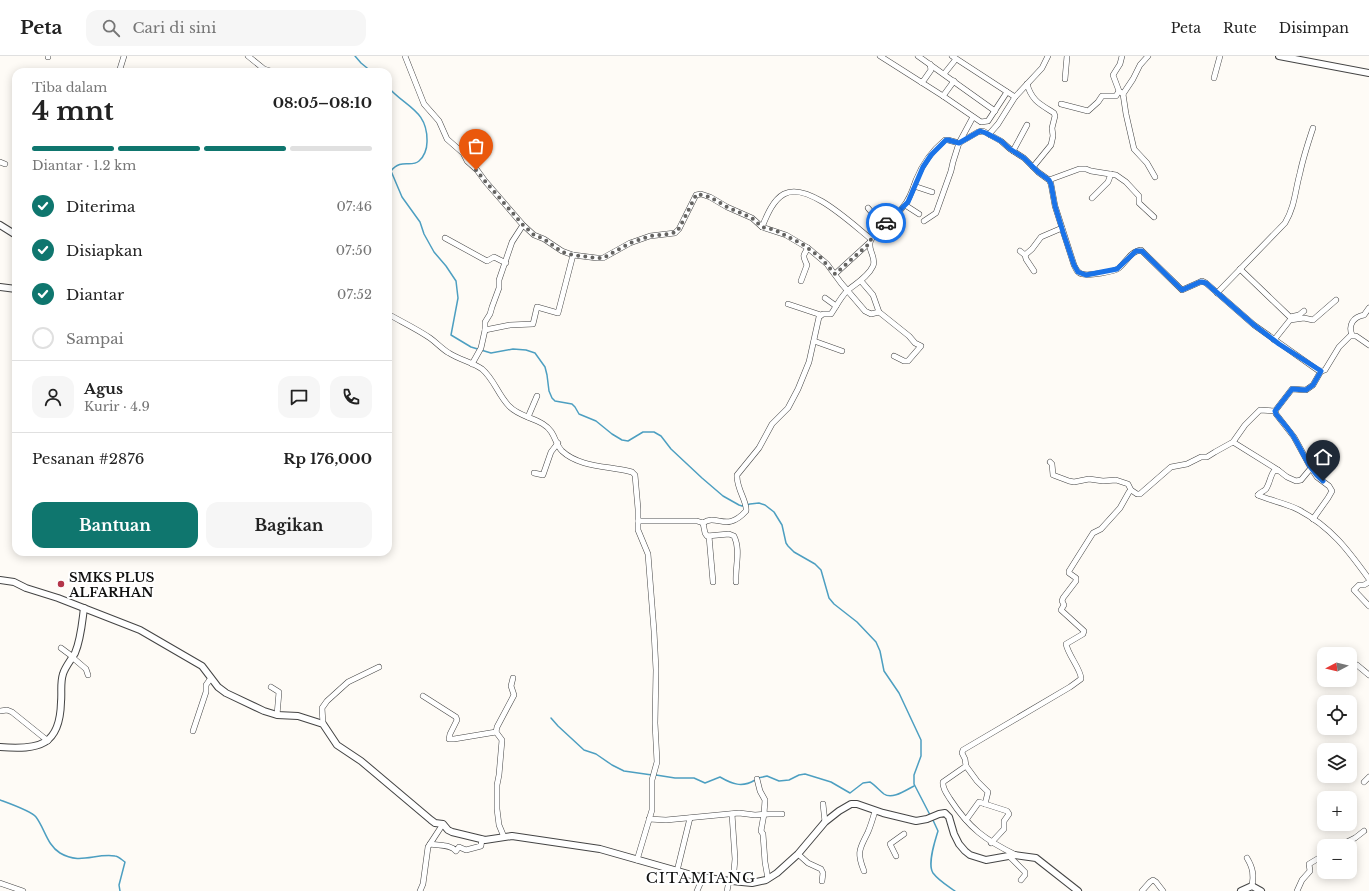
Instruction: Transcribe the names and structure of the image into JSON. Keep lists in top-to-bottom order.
{
  "districts": ["CITAMIANG"],
  "places": ["SMKS PLUS ALFARHAN"],
  "north": "left",
  "page": {
    "header": "Peta",
    "search": "Cari di sini",
    "nav": ["Peta", "Rute", "Disimpan"],
    "heading": ["4 mnt", "Tiba dalam", "08:05–08:10"],
    "panel": [
      "Agus",
      "Kurir · 4.9",
      "Pesanan #2876",
      "Rp 176,000"
    ],
    "bar": "Diantar · 1.2 km",
    "list": [
      ["Diterima", "07:46"],
      ["Disiapkan", "07:50"],
      ["Diantar", "07:52"],
      "Sampai"
    ],
    "buttons": ["Bantuan", "Bagikan"],
    "map_buttons": ["+", "−"]
  }
}
